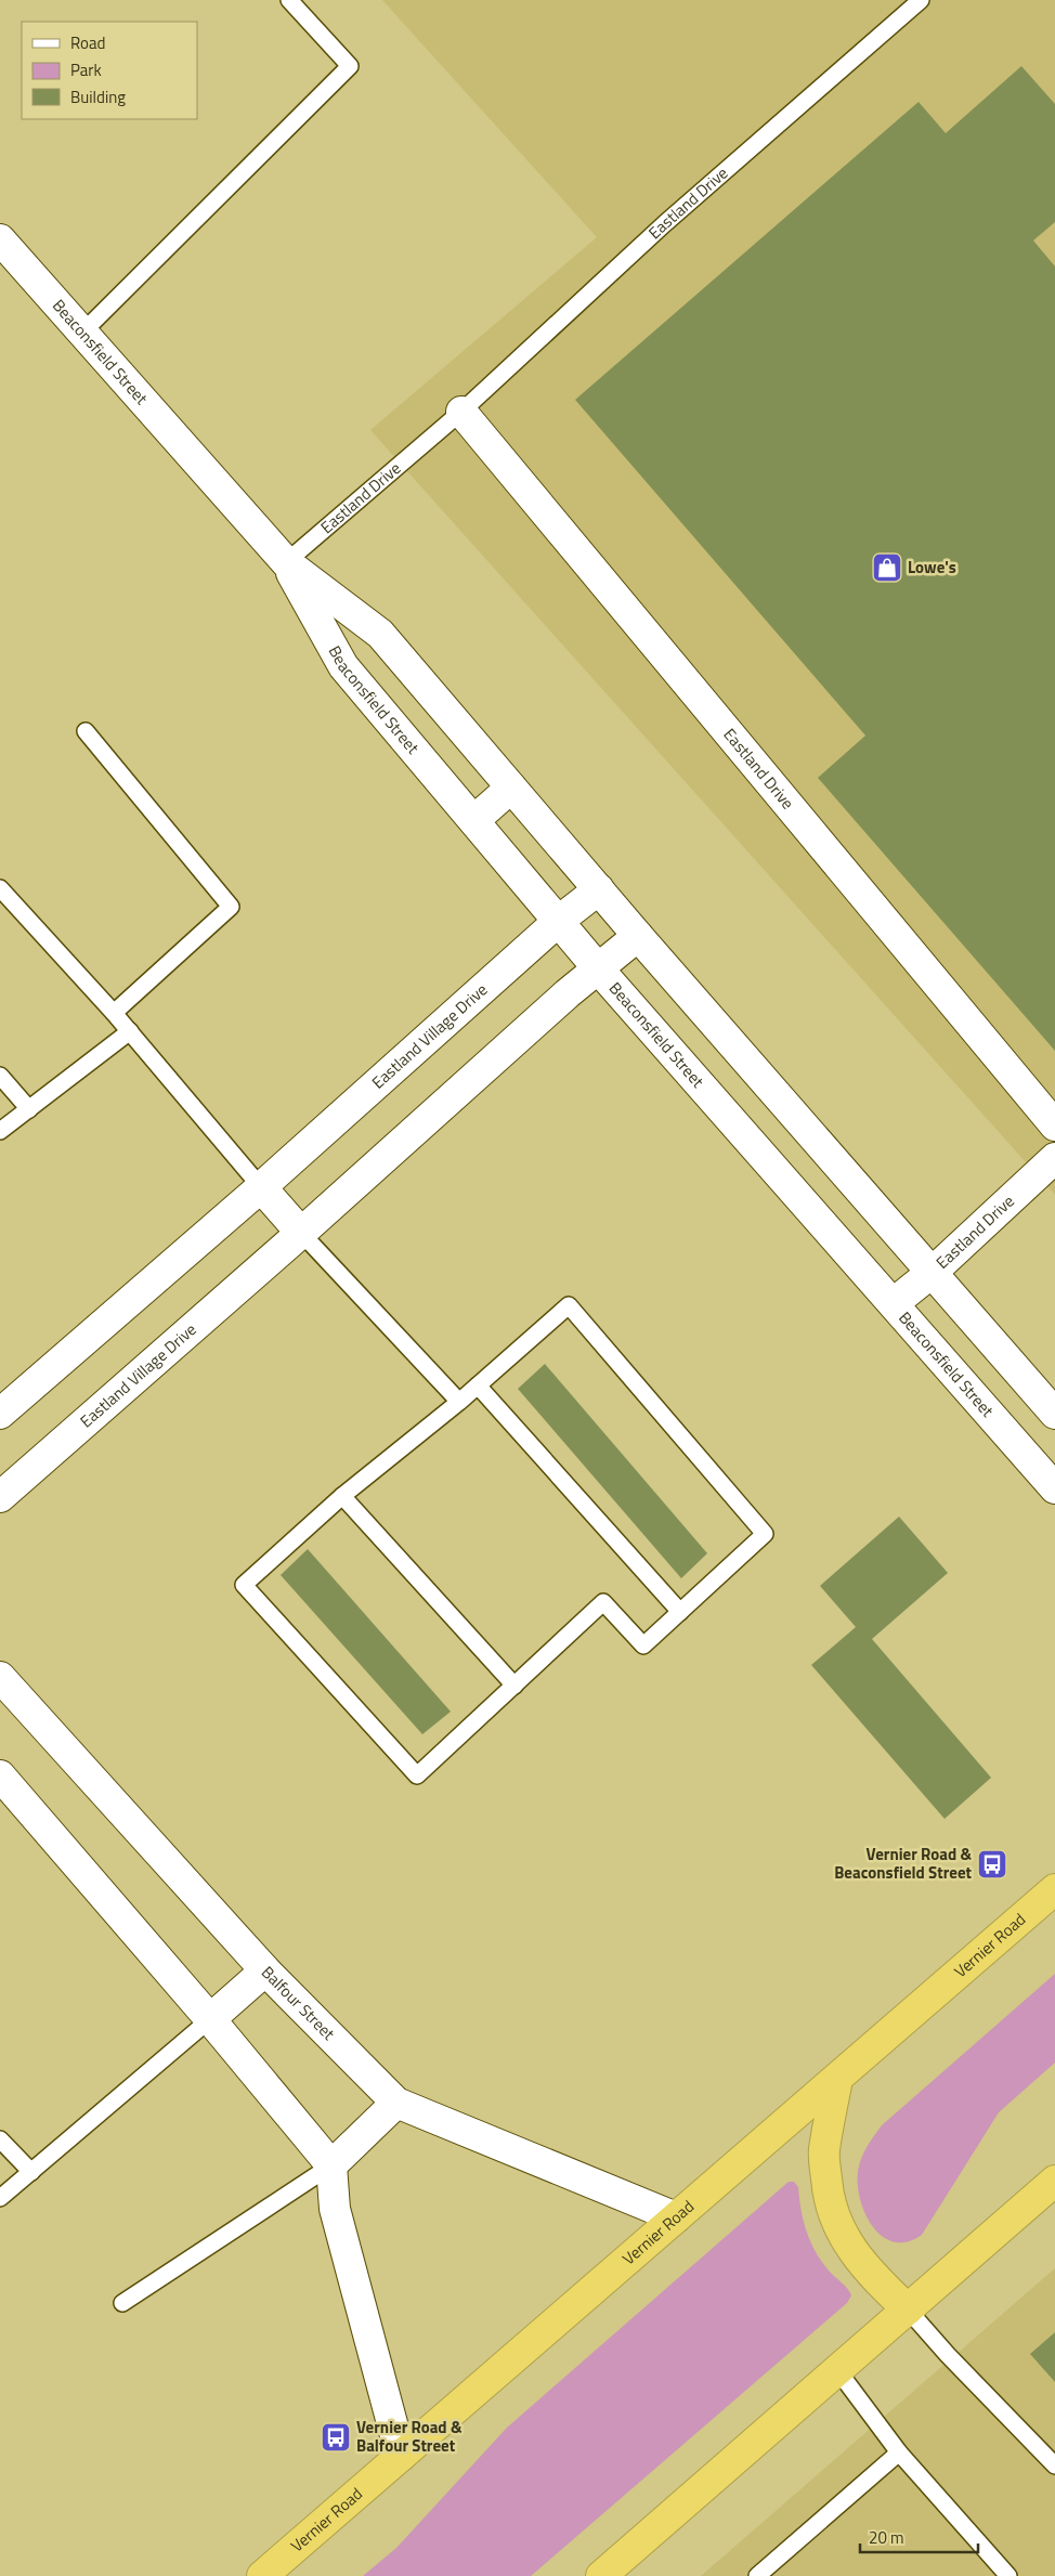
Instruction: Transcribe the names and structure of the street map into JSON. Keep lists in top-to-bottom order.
{
  "streets": {
    "highway": ["Vernier Road"],
    "street": [
      "Eastland Drive",
      "Beaconsfield Street",
      "Eastland Village Drive",
      "Balfour Street"
    ]
  },
  "crossings": [
    ["Eastland Drive", "Beaconsfield Street"],
    ["Beaconsfield Street", "Eastland Village Drive"],
    ["Vernier Road", "Balfour Street"]
  ],
  "places": {
    "shop": ["Lowe's"],
    "bus stop": ["Vernier Road & Beaconsfield Street", "Vernier Road & Balfour Street"]
  },
  "legend": ["Road", "Park", "Building"],
  "scale_bar": "20 m"
}
